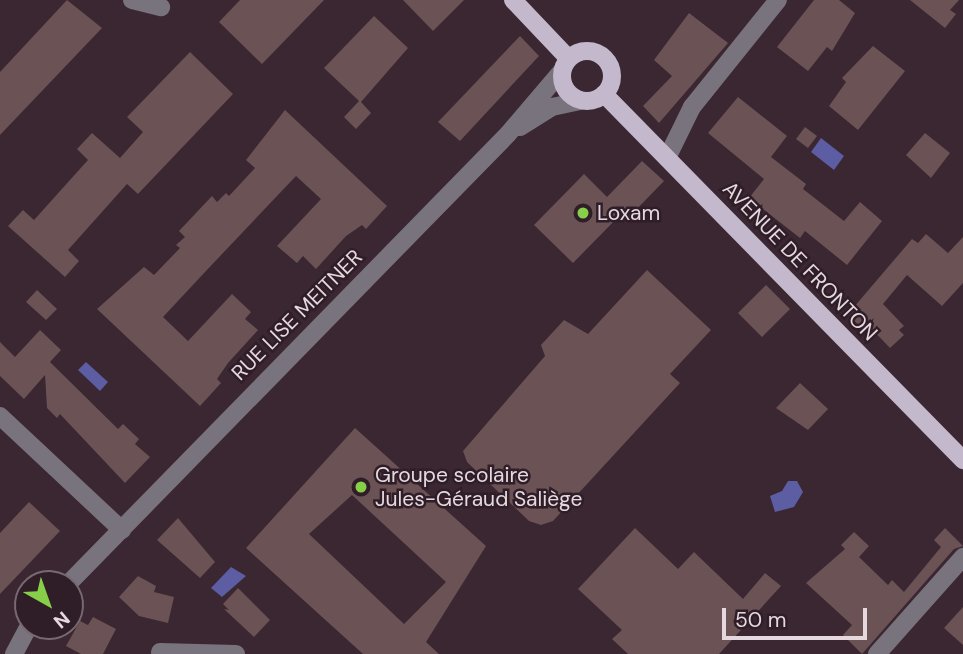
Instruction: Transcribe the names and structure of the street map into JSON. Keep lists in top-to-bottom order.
{
  "streets": {
    "main road": ["AVENUE DE FRONTON"],
    "street": ["RUE LISE MEITNER"]
  },
  "crossings": [
    ["AVENUE DE FRONTON", "RUE LISE MEITNER"]
  ],
  "places": ["Loxam", "Groupe scolaire Jules-Géraud Saliège"],
  "scale_bar": "50 m",
  "north": "bottom right"
}
